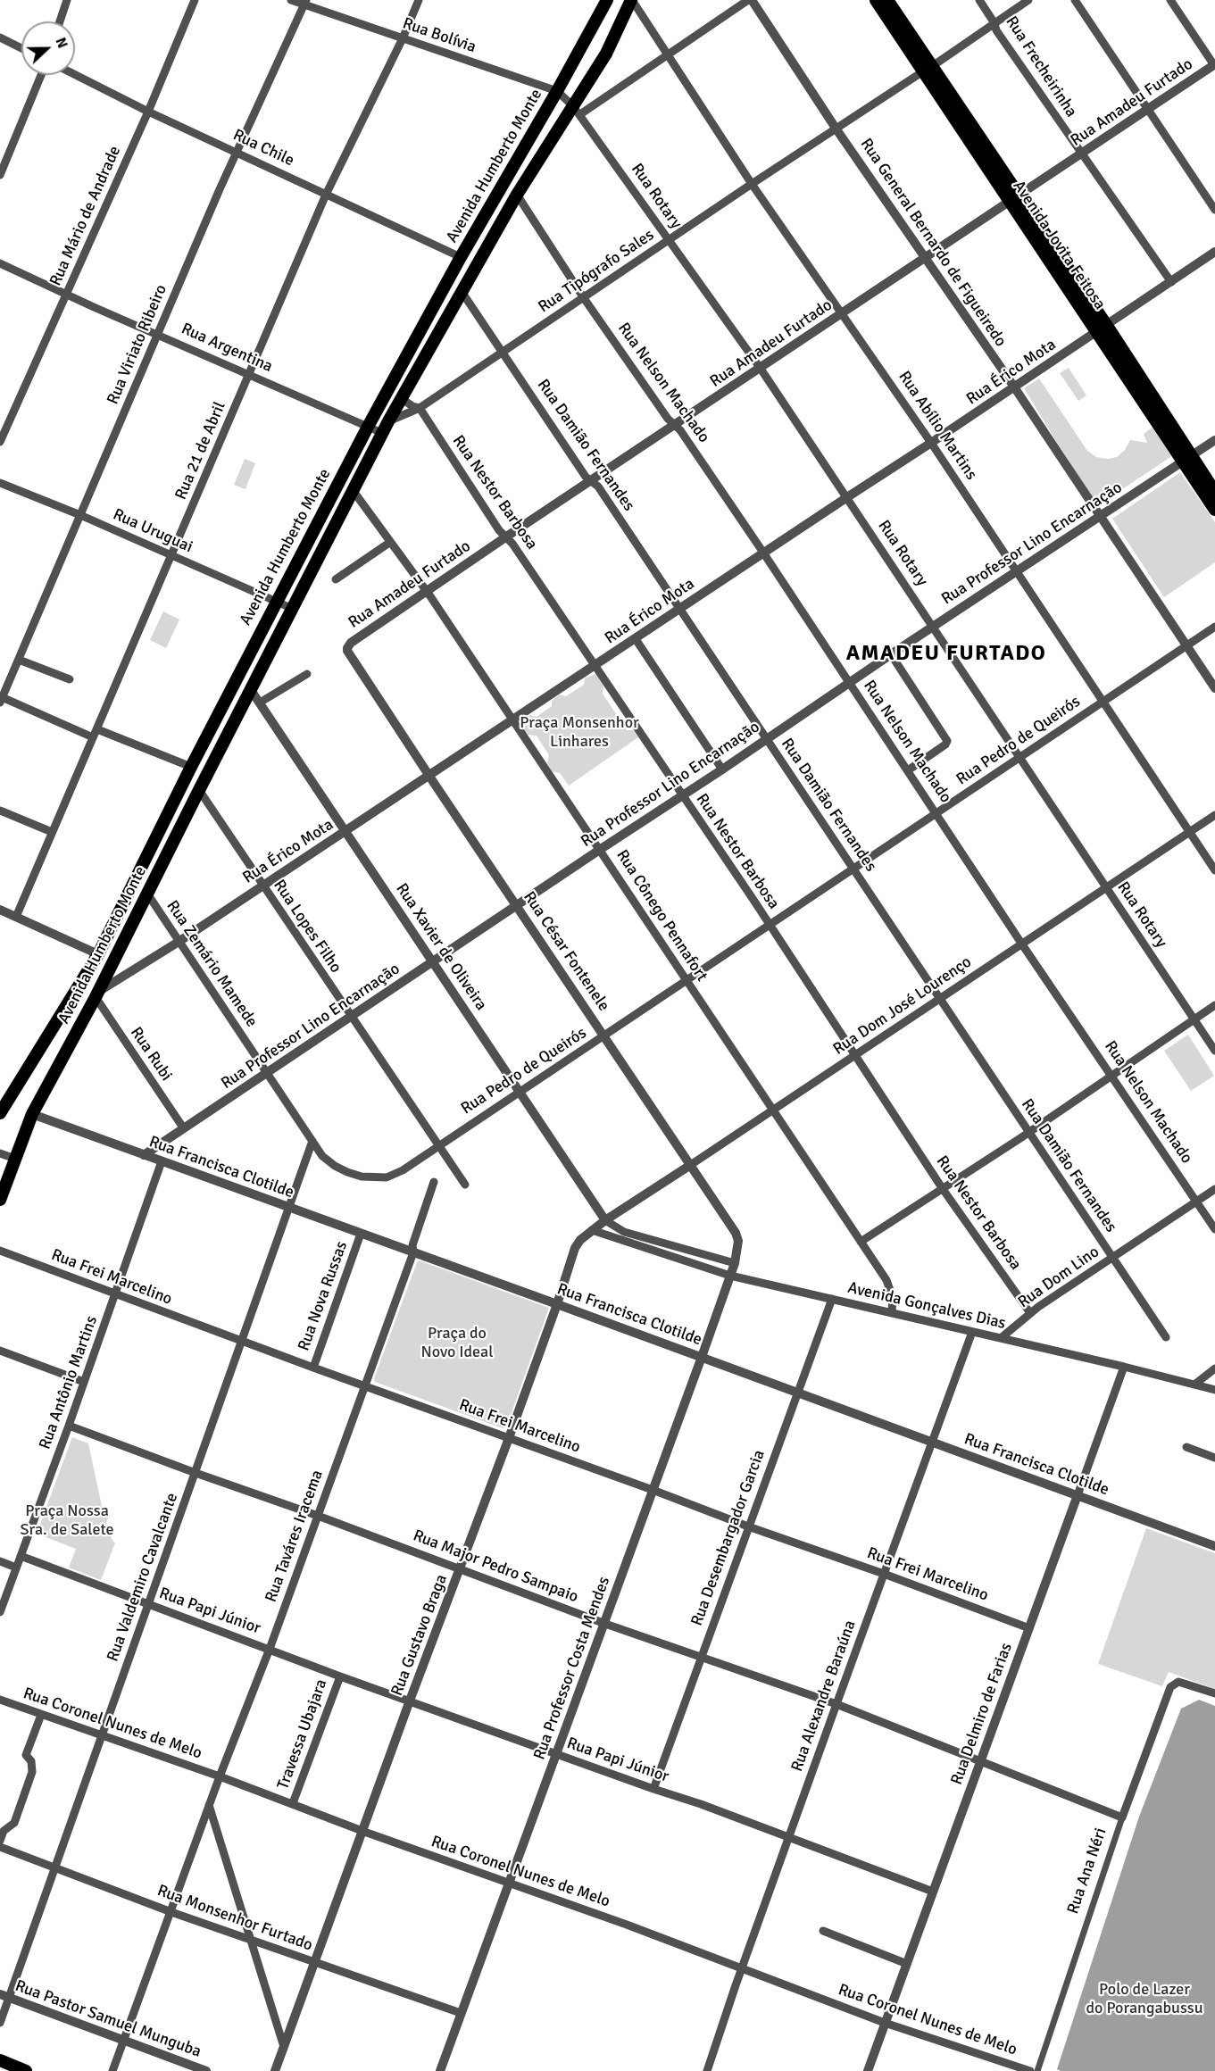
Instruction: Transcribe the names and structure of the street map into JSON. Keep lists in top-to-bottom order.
{
  "streets": {
    "main road": ["Avenida Humberto Monte", "Avenida Jovita Feitosa"],
    "street": [
      "Rua Bolívia",
      "Rua Frecheirinha",
      "Rua Amadeu Furtado",
      "Rua Chile",
      "Rua Rotary",
      "Rua Mário de Andrade",
      "Rua General Bernardo de Figueiredo",
      "Rua Tipógrafo Sales",
      "Rua Viriato Ribeiro",
      "Rua Argentina",
      "Rua Érico Mota",
      "Rua Nelson Machado",
      "Rua Abílio Martins",
      "Rua Damião Fernandes",
      "Rua 21 de Abril",
      "Rua Nestor Barbosa",
      "Rua Uruguai",
      "Rua Professor Lino Encarnação",
      "Rua Pedro de Queirós",
      "Rua Cônego Pennafort",
      "Rua Lopes Filho",
      "Rua Xavier de Oliveira",
      "Rua César Fontenele",
      "Rua Zemário Mamede",
      "Rua Dom José Lourenço",
      "Rua Rubi",
      "Rua Francisca Clotilde",
      "Rua Frei Marcelino",
      "Rua Dom Lino",
      "Rua Nova Russas",
      "Avenida Gonçalves Dias",
      "Rua Antônio Martins",
      "Rua Taváres Iracema",
      "Rua Desembargador Garcia",
      "Rua Major Pedro Sampaio",
      "Rua Valdemiro Cavalcante",
      "Rua Papi Júnior",
      "Rua Gustavo Braga",
      "Rua Professor Costa Mendes",
      "Rua Alexandre Baraúna",
      "Rua Delmiro de Farias",
      "Rua Coronel Nunes de Melo",
      "Travessa Ubajara",
      "Rua Ana Néri",
      "Rua Monsenhor Furtado",
      "Rua Pastor Samuel Munguba"
    ]
  },
  "crossings": [
    ["Rua Bolívia", "Avenida Humberto Monte"],
    ["Rua Bolívia", "Rua Rotary"],
    ["Rua Bolívia", "Rua Viriato Ribeiro"],
    ["Rua Bolívia", "Rua 21 de Abril"],
    ["Rua Frecheirinha", "Rua Amadeu Furtado"],
    ["Rua Frecheirinha", "Rua Tipógrafo Sales"],
    ["Rua Frecheirinha", "Rua Érico Mota"],
    ["Rua Amadeu Furtado", "Rua Rotary"],
    ["Rua Amadeu Furtado", "Rua General Bernardo de Figueiredo"],
    ["Rua Amadeu Furtado", "Avenida Jovita Feitosa"],
    ["Rua Amadeu Furtado", "Rua Nelson Machado"],
    ["Rua Amadeu Furtado", "Rua Abílio Martins"],
    ["Rua Amadeu Furtado", "Rua Damião Fernandes"],
    ["Rua Amadeu Furtado", "Rua Nestor Barbosa"],
    ["Rua Amadeu Furtado", "Rua Cônego Pennafort"],
    ["Rua Amadeu Furtado", "Rua César Fontenele"],
    ["Rua Chile", "Avenida Humberto Monte"],
    ["Rua Chile", "Rua Mário de Andrade"],
    ["Rua Chile", "Rua Viriato Ribeiro"],
    ["Rua Chile", "Rua 21 de Abril"],
    ["Avenida Humberto Monte", "Rua Rotary"],
    ["Avenida Humberto Monte", "Rua Argentina"],
    ["Avenida Humberto Monte", "Rua Érico Mota"],
    ["Avenida Humberto Monte", "Rua Nelson Machado"],
    ["Avenida Humberto Monte", "Rua Abílio Martins"],
    ["Avenida Humberto Monte", "Rua Damião Fernandes"],
    ["Avenida Humberto Monte", "Rua Nestor Barbosa"],
    ["Avenida Humberto Monte", "Rua Uruguai"],
    ["Avenida Humberto Monte", "Rua Cônego Pennafort"],
    ["Avenida Humberto Monte", "Rua Lopes Filho"],
    ["Avenida Humberto Monte", "Rua Xavier de Oliveira"],
    ["Avenida Humberto Monte", "Rua Zemário Mamede"],
    ["Avenida Humberto Monte", "Rua Rubi"],
    ["Avenida Humberto Monte", "Rua Francisca Clotilde"],
    ["Rua Rotary", "Rua Tipógrafo Sales"],
    ["Rua Rotary", "Rua Érico Mota"],
    ["Rua Rotary", "Rua Professor Lino Encarnação"],
    ["Rua Rotary", "Rua Pedro de Queirós"],
    ["Rua Rotary", "Rua Dom José Lourenço"],
    ["Rua Mário de Andrade", "Rua Argentina"],
    ["Rua General Bernardo de Figueiredo", "Rua Tipógrafo Sales"],
    ["Rua General Bernardo de Figueiredo", "Rua Érico Mota"],
    ["Rua General Bernardo de Figueiredo", "Rua Professor Lino Encarnação"],
    ["Rua General Bernardo de Figueiredo", "Rua Pedro de Queirós"],
    ["Avenida Jovita Feitosa", "Rua Tipógrafo Sales"],
    ["Avenida Jovita Feitosa", "Rua Érico Mota"],
    ["Avenida Jovita Feitosa", "Rua Professor Lino Encarnação"],
    ["Rua Tipógrafo Sales", "Rua Nelson Machado"],
    ["Rua Tipógrafo Sales", "Rua Abílio Martins"],
    ["Rua Tipógrafo Sales", "Rua Damião Fernandes"],
    ["Rua Tipógrafo Sales", "Rua Nestor Barbosa"],
    ["Rua Viriato Ribeiro", "Rua Argentina"],
    ["Rua Viriato Ribeiro", "Rua Uruguai"],
    ["Rua Argentina", "Rua 21 de Abril"],
    ["Rua Érico Mota", "Rua Nelson Machado"],
    ["Rua Érico Mota", "Rua Abílio Martins"],
    ["Rua Érico Mota", "Rua Damião Fernandes"],
    ["Rua Érico Mota", "Rua Nestor Barbosa"],
    ["Rua Érico Mota", "Rua Cônego Pennafort"],
    ["Rua Érico Mota", "Rua Lopes Filho"],
    ["Rua Érico Mota", "Rua Xavier de Oliveira"],
    ["Rua Érico Mota", "Rua César Fontenele"],
    ["Rua Érico Mota", "Rua Zemário Mamede"],
    ["Rua Érico Mota", "Rua Rubi"],
    ["Rua Nelson Machado", "Rua Professor Lino Encarnação"],
    ["Rua Nelson Machado", "Rua Pedro de Queirós"],
    ["Rua Nelson Machado", "Rua Dom José Lourenço"],
    ["Rua Nelson Machado", "Rua Dom Lino"],
    ["Rua Abílio Martins", "Rua Professor Lino Encarnação"],
    ["Rua Abílio Martins", "Rua Pedro de Queirós"],
    ["Rua Abílio Martins", "Rua Dom José Lourenço"],
    ["Rua Damião Fernandes", "Rua Professor Lino Encarnação"],
    ["Rua Damião Fernandes", "Rua Pedro de Queirós"],
    ["Rua Damião Fernandes", "Rua Dom José Lourenço"],
    ["Rua Damião Fernandes", "Rua Dom Lino"],
    ["Rua 21 de Abril", "Rua Uruguai"],
    ["Rua Nestor Barbosa", "Rua Professor Lino Encarnação"],
    ["Rua Nestor Barbosa", "Rua Pedro de Queirós"],
    ["Rua Nestor Barbosa", "Rua Dom José Lourenço"],
    ["Rua Nestor Barbosa", "Rua Dom Lino"],
    ["Rua Professor Lino Encarnação", "Rua Cônego Pennafort"],
    ["Rua Professor Lino Encarnação", "Rua Lopes Filho"],
    ["Rua Professor Lino Encarnação", "Rua Xavier de Oliveira"],
    ["Rua Professor Lino Encarnação", "Rua César Fontenele"],
    ["Rua Professor Lino Encarnação", "Rua Zemário Mamede"],
    ["Rua Professor Lino Encarnação", "Rua Rubi"],
    ["Rua Professor Lino Encarnação", "Rua Francisca Clotilde"],
    ["Rua Pedro de Queirós", "Rua Cônego Pennafort"],
    ["Rua Pedro de Queirós", "Rua Lopes Filho"],
    ["Rua Pedro de Queirós", "Rua Xavier de Oliveira"],
    ["Rua Pedro de Queirós", "Rua César Fontenele"],
    ["Rua Pedro de Queirós", "Rua Zemário Mamede"],
    ["Rua Cônego Pennafort", "Rua Dom José Lourenço"],
    ["Rua Cônego Pennafort", "Avenida Gonçalves Dias"],
    ["Rua Lopes Filho", "Rua Zemário Mamede"],
    ["Rua Xavier de Oliveira", "Rua Dom José Lourenço"],
    ["Rua Xavier de Oliveira", "Avenida Gonçalves Dias"],
    ["Rua Xavier de Oliveira", "Rua Gustavo Braga"],
    ["Rua César Fontenele", "Rua Dom José Lourenço"],
    ["Rua César Fontenele", "Avenida Gonçalves Dias"],
    ["Rua César Fontenele", "Rua Professor Costa Mendes"],
    ["Rua Zemário Mamede", "Rua Valdemiro Cavalcante"],
    ["Rua Dom José Lourenço", "Avenida Gonçalves Dias"],
    ["Rua Dom José Lourenço", "Rua Gustavo Braga"],
    ["Rua Francisca Clotilde", "Rua Nova Russas"],
    ["Rua Francisca Clotilde", "Rua Antônio Martins"],
    ["Rua Francisca Clotilde", "Rua Taváres Iracema"],
    ["Rua Francisca Clotilde", "Rua Desembargador Garcia"],
    ["Rua Francisca Clotilde", "Rua Valdemiro Cavalcante"],
    ["Rua Francisca Clotilde", "Rua Gustavo Braga"],
    ["Rua Francisca Clotilde", "Rua Professor Costa Mendes"],
    ["Rua Francisca Clotilde", "Rua Alexandre Baraúna"],
    ["Rua Francisca Clotilde", "Rua Delmiro de Farias"],
    ["Rua Frei Marcelino", "Rua Nova Russas"],
    ["Rua Frei Marcelino", "Rua Antônio Martins"],
    ["Rua Frei Marcelino", "Rua Taváres Iracema"],
    ["Rua Frei Marcelino", "Rua Desembargador Garcia"],
    ["Rua Frei Marcelino", "Rua Valdemiro Cavalcante"],
    ["Rua Frei Marcelino", "Rua Gustavo Braga"],
    ["Rua Frei Marcelino", "Rua Professor Costa Mendes"],
    ["Rua Frei Marcelino", "Rua Alexandre Baraúna"],
    ["Rua Frei Marcelino", "Rua Delmiro de Farias"],
    ["Rua Dom Lino", "Avenida Gonçalves Dias"],
    ["Avenida Gonçalves Dias", "Rua Desembargador Garcia"],
    ["Avenida Gonçalves Dias", "Rua Gustavo Braga"],
    ["Avenida Gonçalves Dias", "Rua Professor Costa Mendes"],
    ["Avenida Gonçalves Dias", "Rua Alexandre Baraúna"],
    ["Avenida Gonçalves Dias", "Rua Delmiro de Farias"],
    ["Rua Antônio Martins", "Rua Major Pedro Sampaio"],
    ["Rua Antônio Martins", "Rua Papi Júnior"],
    ["Rua Taváres Iracema", "Rua Major Pedro Sampaio"],
    ["Rua Taváres Iracema", "Rua Papi Júnior"],
    ["Rua Taváres Iracema", "Rua Coronel Nunes de Melo"],
    ["Rua Taváres Iracema", "Rua Monsenhor Furtado"],
    ["Rua Taváres Iracema", "Rua Pastor Samuel Munguba"],
    ["Rua Desembargador Garcia", "Rua Major Pedro Sampaio"],
    ["Rua Desembargador Garcia", "Rua Papi Júnior"],
    ["Rua Major Pedro Sampaio", "Rua Valdemiro Cavalcante"],
    ["Rua Major Pedro Sampaio", "Rua Gustavo Braga"],
    ["Rua Major Pedro Sampaio", "Rua Professor Costa Mendes"],
    ["Rua Major Pedro Sampaio", "Rua Alexandre Baraúna"],
    ["Rua Major Pedro Sampaio", "Rua Delmiro de Farias"],
    ["Rua Major Pedro Sampaio", "Rua Ana Néri"],
    ["Rua Valdemiro Cavalcante", "Rua Papi Júnior"],
    ["Rua Valdemiro Cavalcante", "Rua Coronel Nunes de Melo"],
    ["Rua Valdemiro Cavalcante", "Rua Monsenhor Furtado"],
    ["Rua Valdemiro Cavalcante", "Rua Pastor Samuel Munguba"],
    ["Rua Papi Júnior", "Rua Gustavo Braga"],
    ["Rua Papi Júnior", "Rua Professor Costa Mendes"],
    ["Rua Papi Júnior", "Rua Alexandre Baraúna"],
    ["Rua Papi Júnior", "Rua Delmiro de Farias"],
    ["Rua Papi Júnior", "Travessa Ubajara"],
    ["Rua Gustavo Braga", "Rua Coronel Nunes de Melo"],
    ["Rua Gustavo Braga", "Rua Monsenhor Furtado"],
    ["Rua Professor Costa Mendes", "Rua Coronel Nunes de Melo"],
    ["Rua Professor Costa Mendes", "Rua Monsenhor Furtado"],
    ["Rua Alexandre Baraúna", "Rua Coronel Nunes de Melo"],
    ["Rua Delmiro de Farias", "Rua Coronel Nunes de Melo"],
    ["Rua Coronel Nunes de Melo", "Travessa Ubajara"]
  ],
  "districts": ["AMADEU FURTADO"],
  "parks": [
    "Praça Monsenhor Linhares",
    "Praça do Novo Ideal",
    "Praça Nossa Sra. de Salete",
    "Polo de Lazer do Porangabussu"
  ],
  "north": "right"
}
